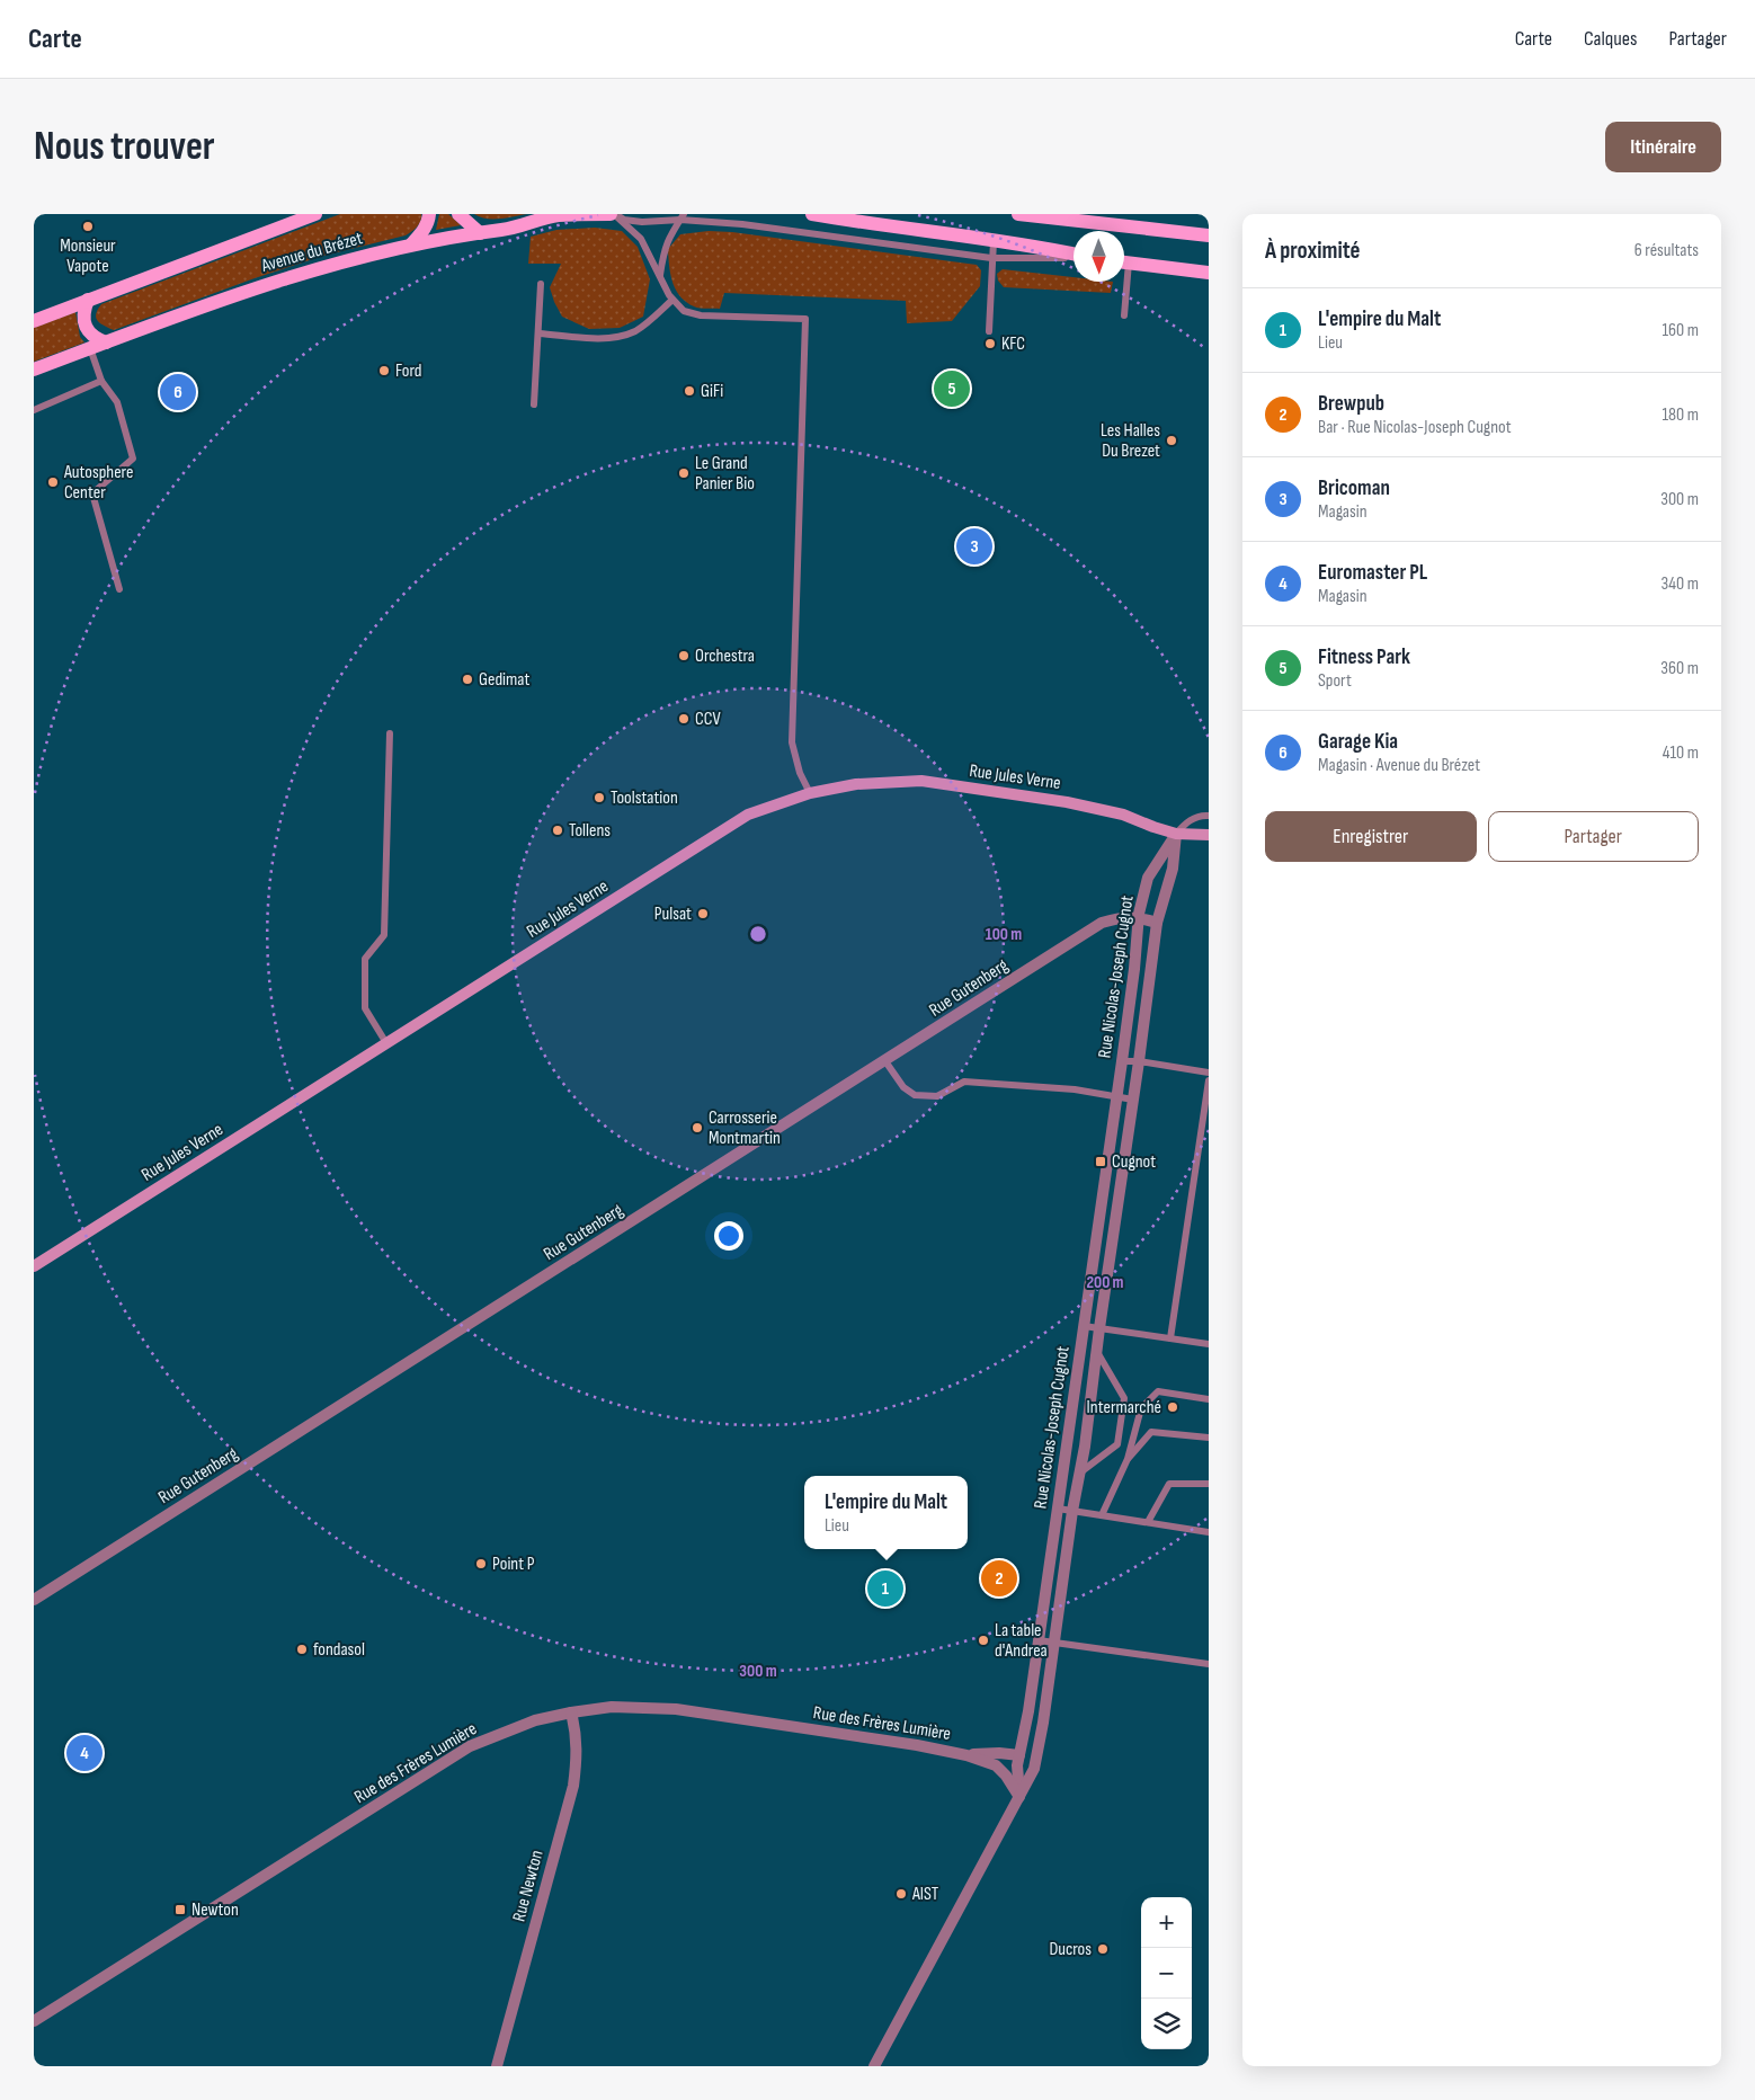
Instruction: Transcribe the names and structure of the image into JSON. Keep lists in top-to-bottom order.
{
  "streets": {
    "main road": ["Avenue du Brézet", "Rue Jules Verne"],
    "street": [
      "Rue Nicolas-Joseph Cugnot",
      "Rue Gutenberg",
      "Rue des Frères Lumière",
      "Rue Newton"
    ]
  },
  "crossings": [
    ["Rue Jules Verne", "Rue Nicolas-Joseph Cugnot"],
    ["Rue Nicolas-Joseph Cugnot", "Rue Gutenberg"],
    ["Rue Nicolas-Joseph Cugnot", "Rue des Frères Lumière"],
    ["Rue des Frères Lumière", "Rue Newton"]
  ],
  "places": {
    "other": [
      "Monsieur Vapote",
      "KFC",
      "Ford",
      "GiFi",
      "Les Halles Du Brezet",
      "Le Grand Panier Bio",
      "Autosphere Center",
      "Orchestra",
      "Gedimat",
      "CCV",
      "Toolstation",
      "Tollens",
      "Pulsat",
      "Carrosserie Montmartin",
      "Intermarché",
      "Point P",
      "La table d'Andrea",
      "fondasol",
      "AIST",
      "Ducros"
    ],
    "transit": ["Cugnot", "Newton"]
  },
  "north": "bottom",
  "page": {
    "header": "Carte",
    "nav": ["Carte", "Calques", "Partager"],
    "buttons": [
      "Itinéraire",
      ["Enregistrer", "Partager"]
    ],
    "title": "Nous trouver",
    "heading": ["À proximité", "6 résultats"],
    "list": [
      {
        "mark": "1",
        "name": "L'empire du Malt",
        "note": "Lieu",
        "value": "160 m"
      },
      {
        "mark": "2",
        "name": "Brewpub",
        "note": "Bar · Rue Nicolas-Joseph Cugnot",
        "value": "180 m"
      },
      {
        "mark": "3",
        "name": "Bricoman",
        "note": "Magasin",
        "value": "300 m"
      },
      {
        "mark": "4",
        "name": "Euromaster PL",
        "note": "Magasin",
        "value": "340 m"
      },
      {
        "mark": "5",
        "name": "Fitness Park",
        "note": "Sport",
        "value": "360 m"
      },
      {
        "mark": "6",
        "name": "Garage Kia",
        "note": "Magasin · Avenue du Brézet",
        "value": "410 m"
      }
    ],
    "pins": [
      "5",
      "6",
      "3",
      "2",
      "1",
      "4"
    ],
    "popup": ["L'empire du Malt", "Lieu"],
    "map_buttons": ["+", "−"]
  },
  "rings": ["100 m", "200 m", "300 m"]
}
